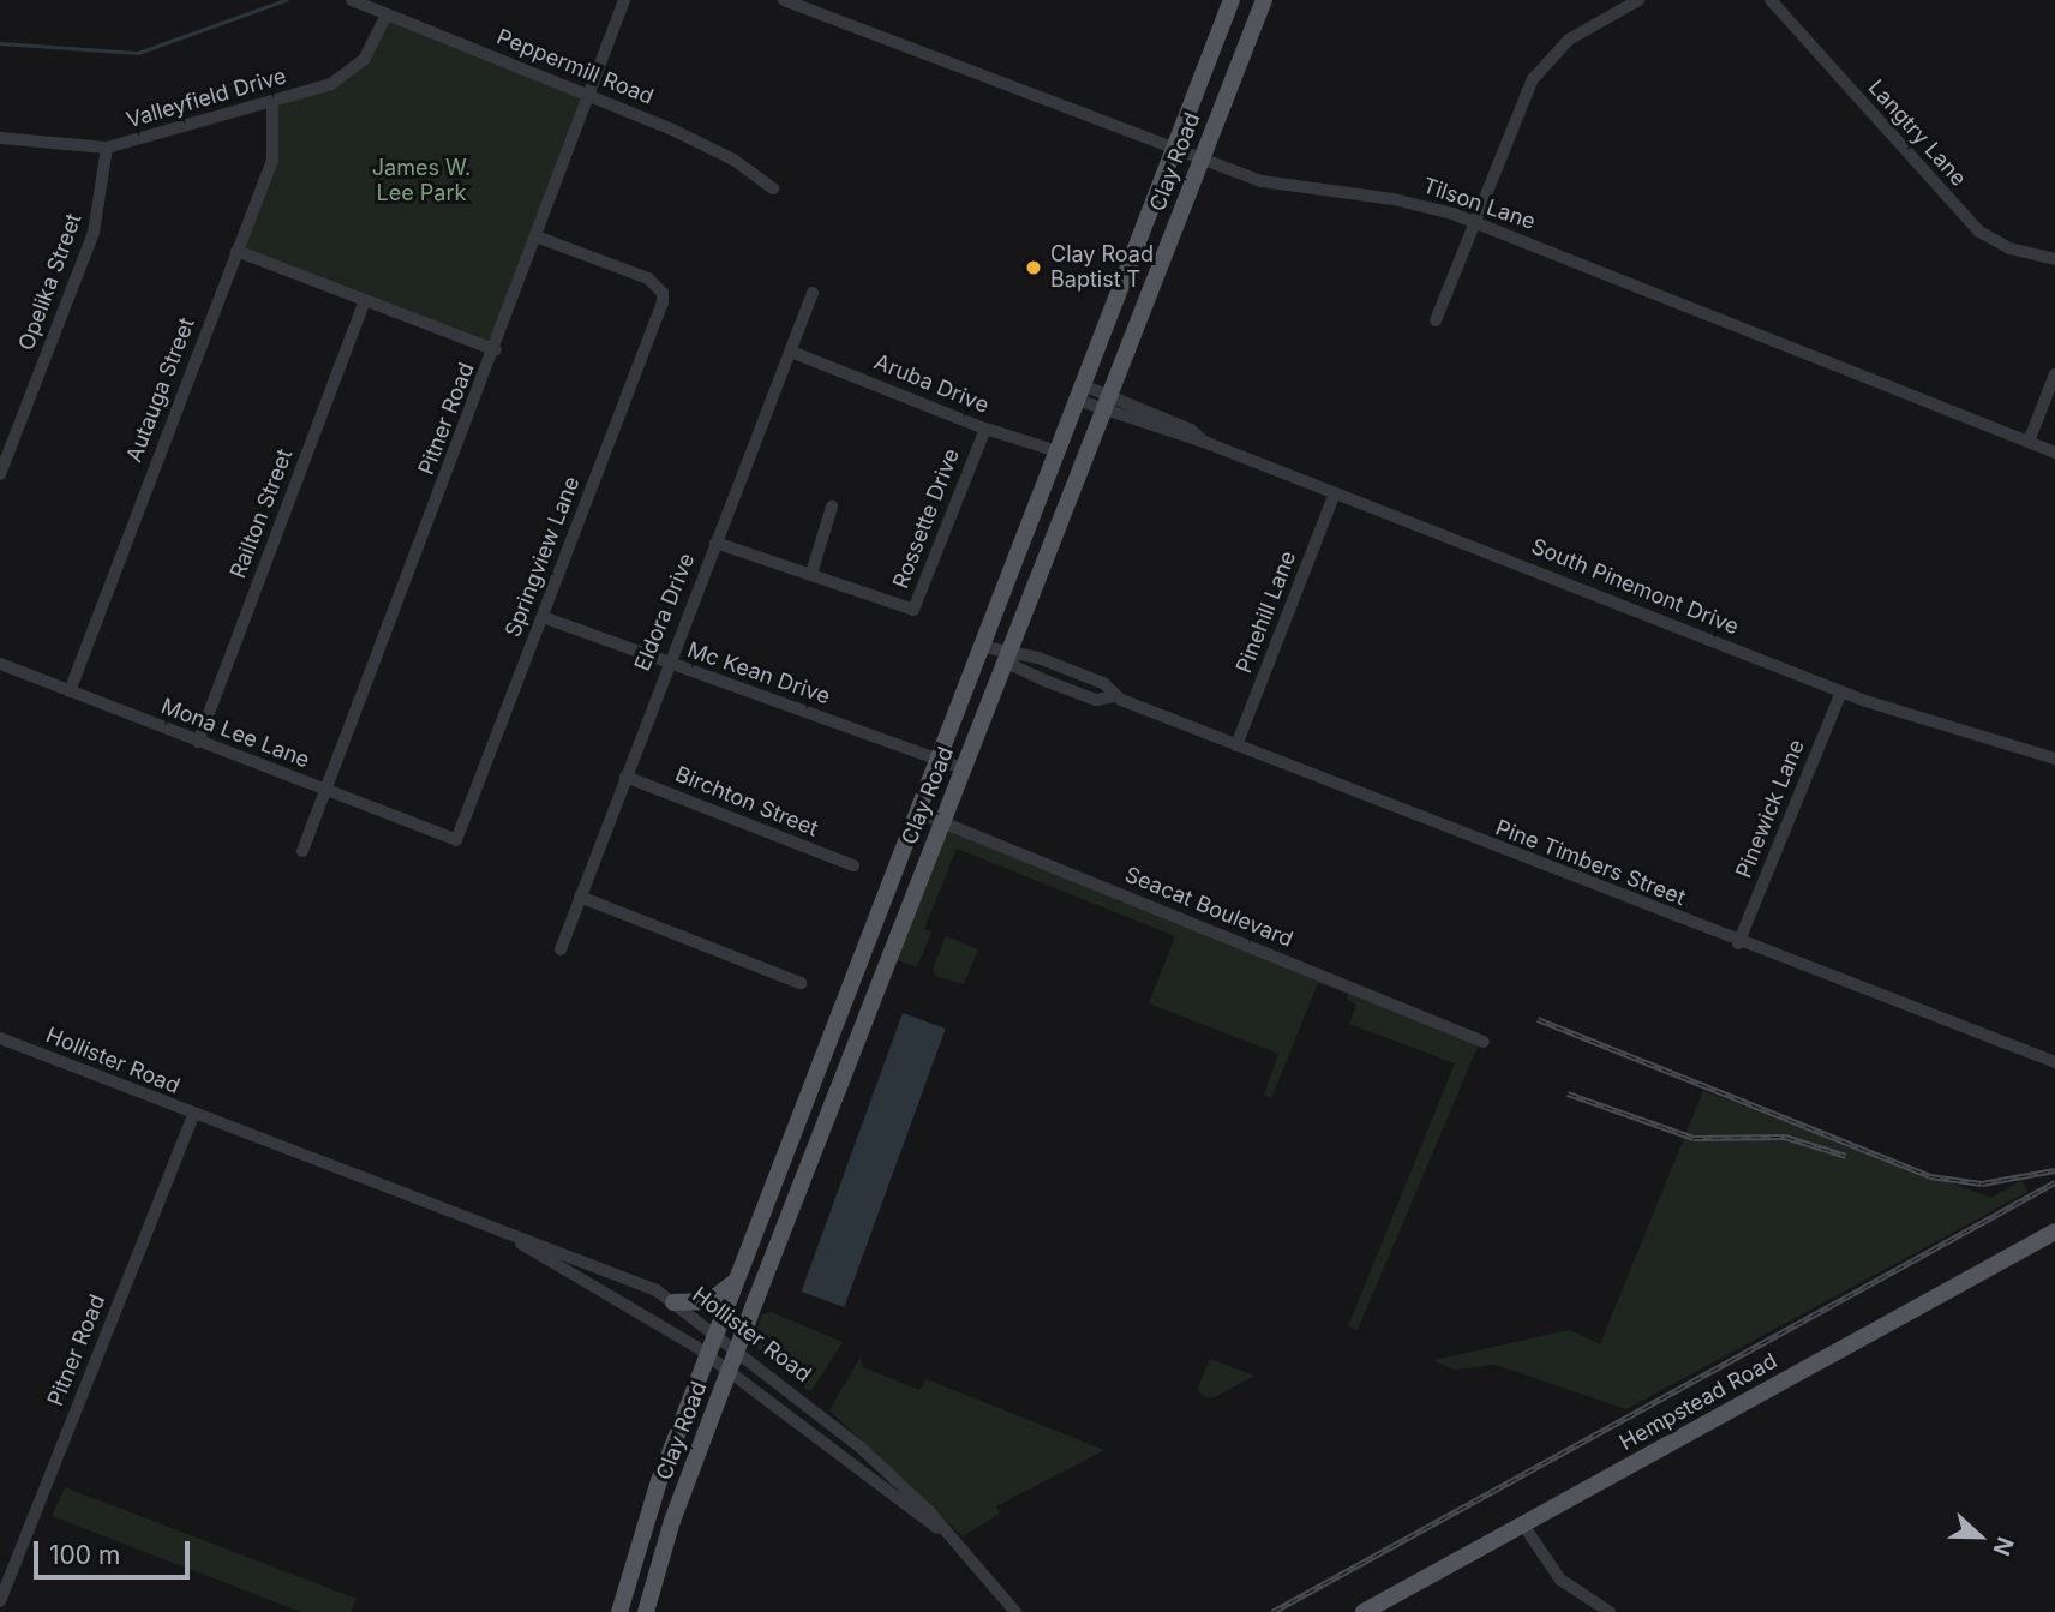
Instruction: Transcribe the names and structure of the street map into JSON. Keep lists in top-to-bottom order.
{
  "streets": {
    "main road": ["Clay Road", "Hempstead Road"],
    "street": [
      "Peppermill Road",
      "Valleyfield Drive",
      "Langtry Lane",
      "Tilson Lane",
      "Opelika Street",
      "Aruba Drive",
      "Autauga Street",
      "Pitner Road",
      "Railton Street",
      "Rossette Drive",
      "Springview Lane",
      "South Pinemont Drive",
      "Eldora Drive",
      "Pinehill Lane",
      "Mc Kean Drive",
      "Mona Lee Lane",
      "Birchton Street",
      "Pinewick Lane",
      "Pine Timbers Street",
      "Seacat Boulevard",
      "Hollister Road"
    ]
  },
  "crossings": [
    ["Peppermill Road", "Valleyfield Drive"],
    ["Peppermill Road", "Pitner Road"],
    ["Valleyfield Drive", "Opelika Street"],
    ["Valleyfield Drive", "Autauga Street"],
    ["Clay Road", "Tilson Lane"],
    ["Clay Road", "Aruba Drive"],
    ["Clay Road", "South Pinemont Drive"],
    ["Clay Road", "Mc Kean Drive"],
    ["Clay Road", "Pine Timbers Street"],
    ["Clay Road", "Seacat Boulevard"],
    ["Clay Road", "Hollister Road"],
    ["Aruba Drive", "Rossette Drive"],
    ["Aruba Drive", "Eldora Drive"],
    ["Autauga Street", "Mona Lee Lane"],
    ["Pitner Road", "Springview Lane"],
    ["Pitner Road", "Mona Lee Lane"],
    ["Pitner Road", "Hollister Road"],
    ["Railton Street", "Mona Lee Lane"],
    ["Springview Lane", "Mc Kean Drive"],
    ["Springview Lane", "Mona Lee Lane"],
    ["South Pinemont Drive", "Pinehill Lane"],
    ["South Pinemont Drive", "Pinewick Lane"],
    ["Eldora Drive", "Mc Kean Drive"],
    ["Eldora Drive", "Birchton Street"],
    ["Pinehill Lane", "Pine Timbers Street"],
    ["Pinewick Lane", "Pine Timbers Street"]
  ],
  "parks": ["James W. Lee Park"],
  "places": ["Clay Road Baptist T"],
  "scale_bar": "100 m",
  "north": "right"
}
